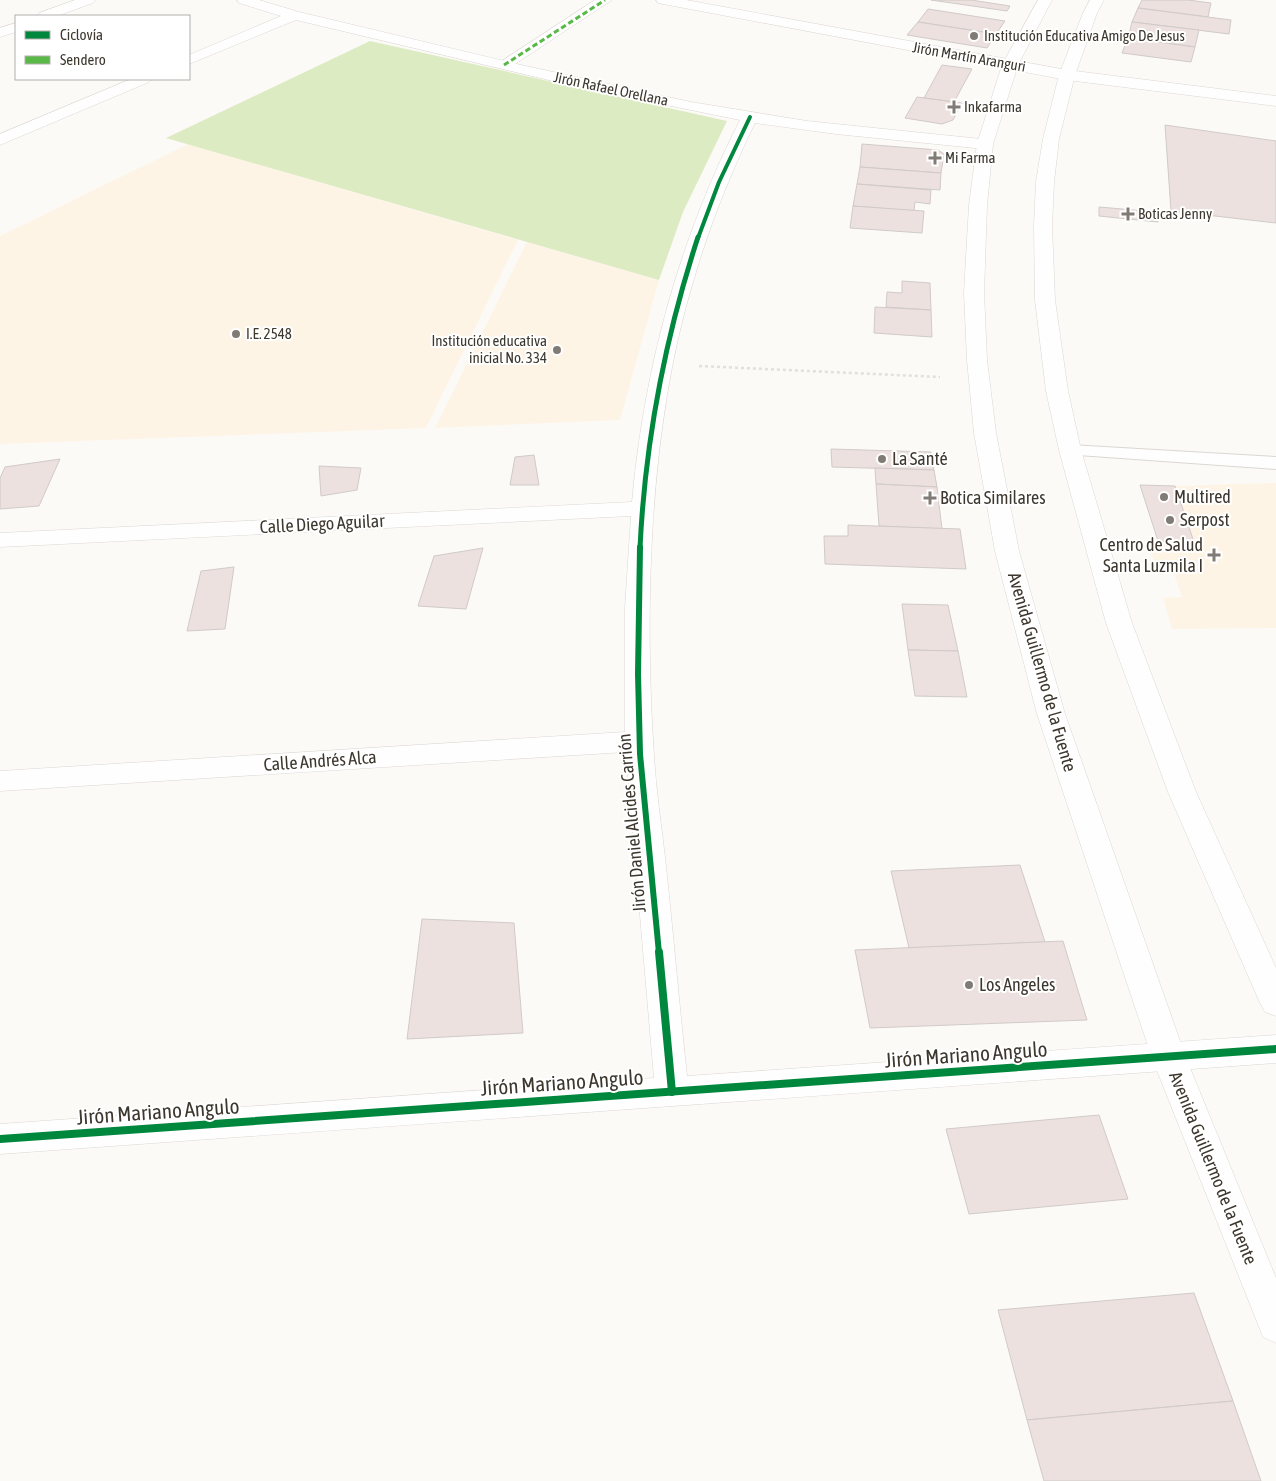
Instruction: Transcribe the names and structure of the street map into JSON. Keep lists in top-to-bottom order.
{
  "streets": {
    "street": [
      "Jirón Martín Aranguri",
      "Jirón Rafael Orellana",
      "Calle Diego Aguilar",
      "Avenida Guillermo de la Fuente",
      "Calle Andrés Alca",
      "Jirón Daniel Alcides Carrión",
      "Jirón Mariano Angulo"
    ]
  },
  "crossings": [
    ["Jirón Martín Aranguri", "Avenida Guillermo de la Fuente"],
    ["Jirón Rafael Orellana", "Avenida Guillermo de la Fuente"],
    ["Jirón Rafael Orellana", "Jirón Daniel Alcides Carrión"],
    ["Calle Diego Aguilar", "Jirón Daniel Alcides Carrión"],
    ["Avenida Guillermo de la Fuente", "Jirón Mariano Angulo"],
    ["Calle Andrés Alca", "Jirón Daniel Alcides Carrión"],
    ["Jirón Daniel Alcides Carrión", "Jirón Mariano Angulo"]
  ],
  "places": {
    "other": [
      "Institución Educativa Amigo De Jesus",
      "I.E. 2548",
      "Institución educativa inicial No. 334",
      "La Santé",
      "Multired",
      "Serpost",
      "Los Angeles"
    ],
    "health": [
      "Inkafarma",
      "Mi Farma",
      "Boticas Jenny",
      "Botica Similares",
      "Centro de Salud Santa Luzmila I"
    ]
  },
  "legend": ["Ciclovía", "Sendero"]
}
